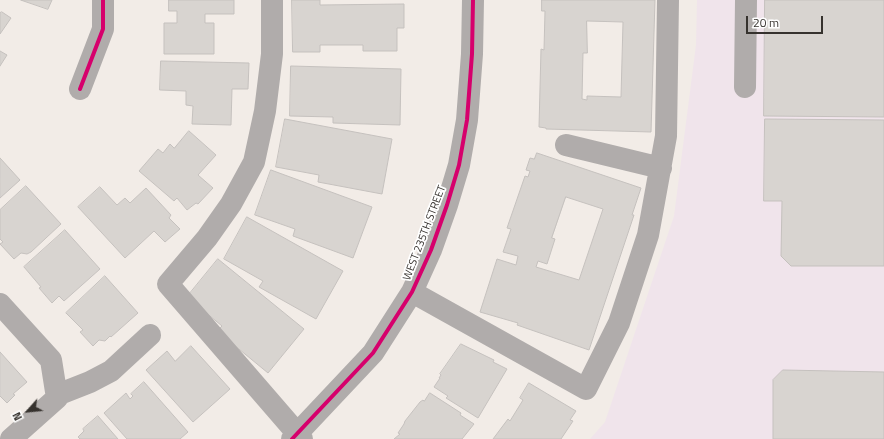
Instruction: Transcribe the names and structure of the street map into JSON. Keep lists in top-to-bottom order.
{
  "streets": {
    "street": ["WEST 235TH STREET"]
  },
  "scale_bar": "20 m",
  "north": "bottom left"
}
